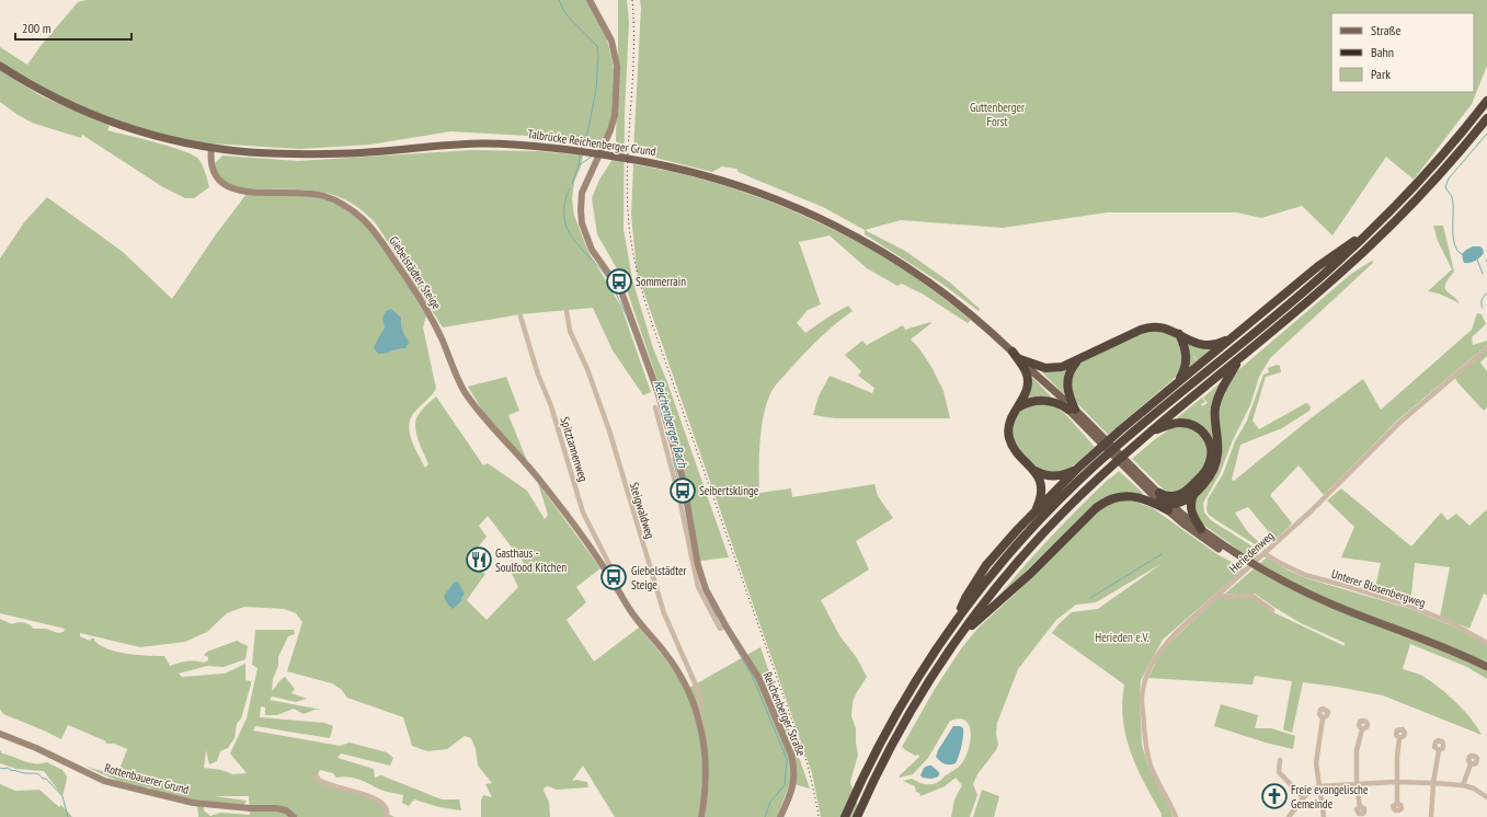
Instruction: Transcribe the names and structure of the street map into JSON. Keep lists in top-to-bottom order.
{
  "streets": {
    "main road": [
      "Talbrücke Reichenberger Grund",
      "Giebelstädter Steige",
      "Reichenberger Straße",
      "Rottenbauerer Grund"
    ],
    "street": [
      "Spitztannenweg",
      "Steigwaldweg",
      "Heriedenweg",
      "Unterer Blosenbergweg"
    ]
  },
  "crossings": [
    ["Talbrücke Reichenberger Grund", "Giebelstädter Steige"],
    ["Giebelstädter Steige", "Spitztannenweg"],
    ["Giebelstädter Steige", "Steigwaldweg"],
    ["Heriedenweg", "Unterer Blosenbergweg"]
  ],
  "water": ["Reichenberger Bach"],
  "parks": ["Guttenberger Forst", "Herieden e.V."],
  "places": {
    "bus stop": ["Sommerrain", "Seibertsklinge", "Giebelstädter Steige"],
    "restaurant": ["Gasthaus - Soulfood Kitchen"],
    "church": ["Freie evangelische Gemeinde"]
  },
  "legend": ["Straße", "Bahn", "Park"],
  "scale_bar": "200 m"
}
